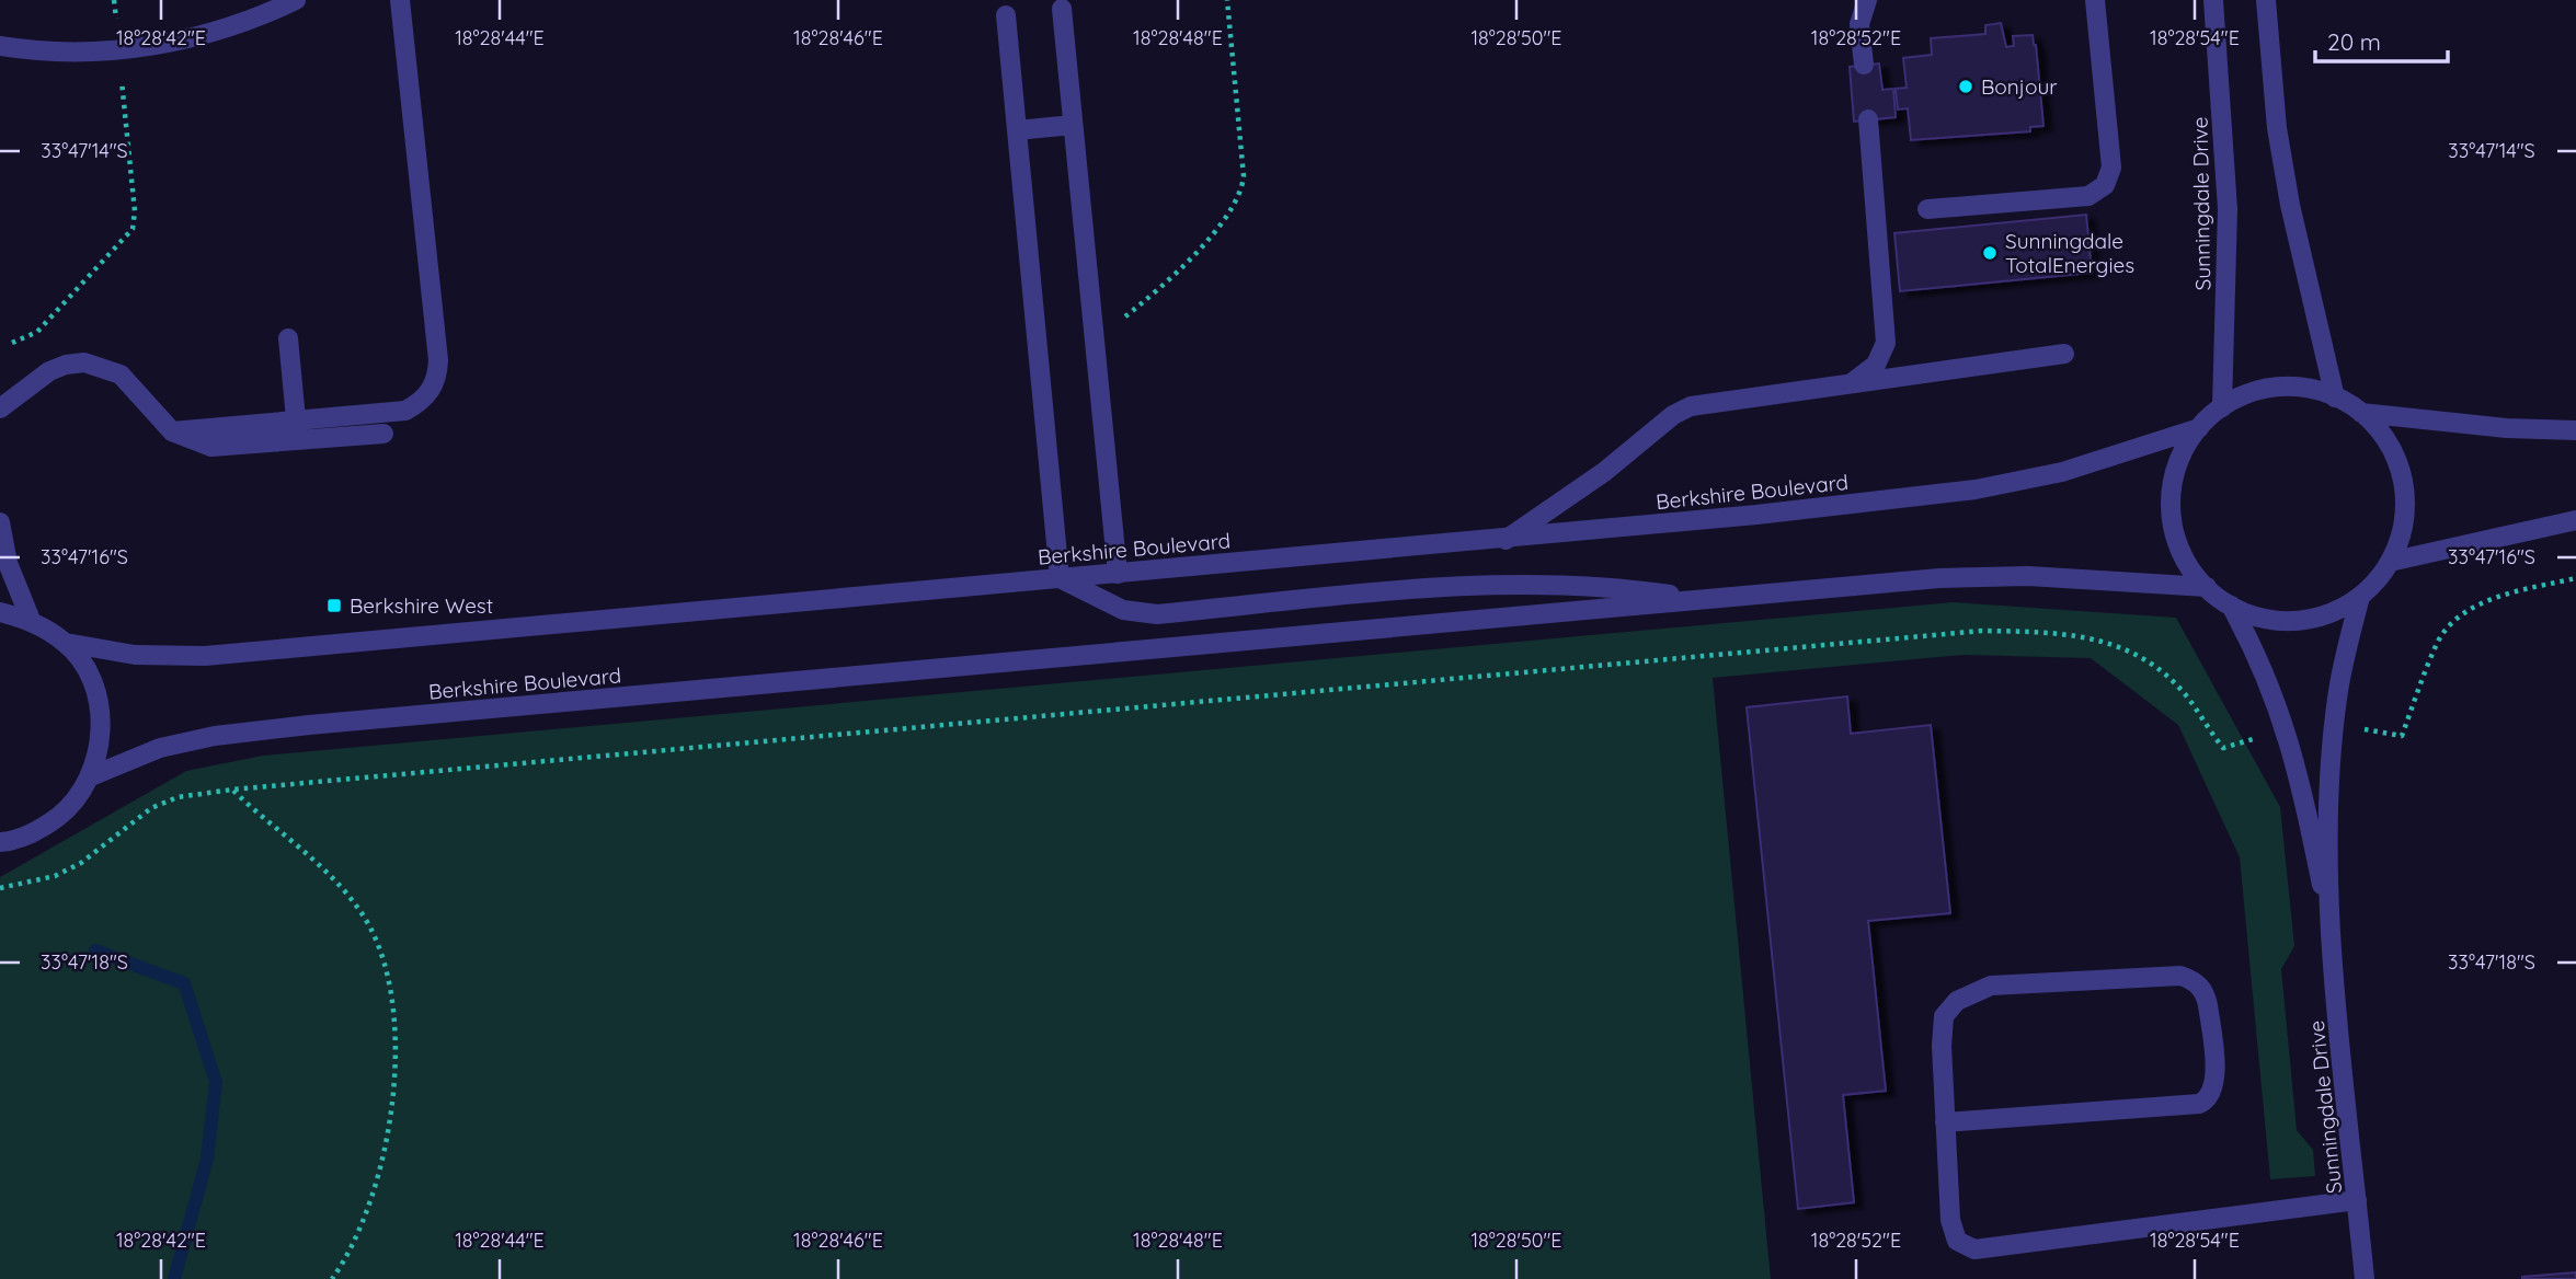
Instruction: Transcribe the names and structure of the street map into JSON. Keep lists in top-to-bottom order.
{
  "streets": {
    "street": ["Sunningdale Drive", "Berkshire Boulevard"]
  },
  "crossings": [
    ["Sunningdale Drive", "Berkshire Boulevard"]
  ],
  "places": {
    "other": ["Bonjour", "Sunningdale TotalEnergies"],
    "transit": ["Berkshire West"]
  },
  "scale_bar": "20 m",
  "coordinates": [
    "18°28'42\"E",
    "18°28'44\"E",
    "18°28'46\"E",
    "18°28'48\"E",
    "18°28'50\"E",
    "18°28'52\"E",
    "18°28'54\"E",
    "33°47'14\"S",
    "33°47'16\"S",
    "33°47'18\"S"
  ]
}
